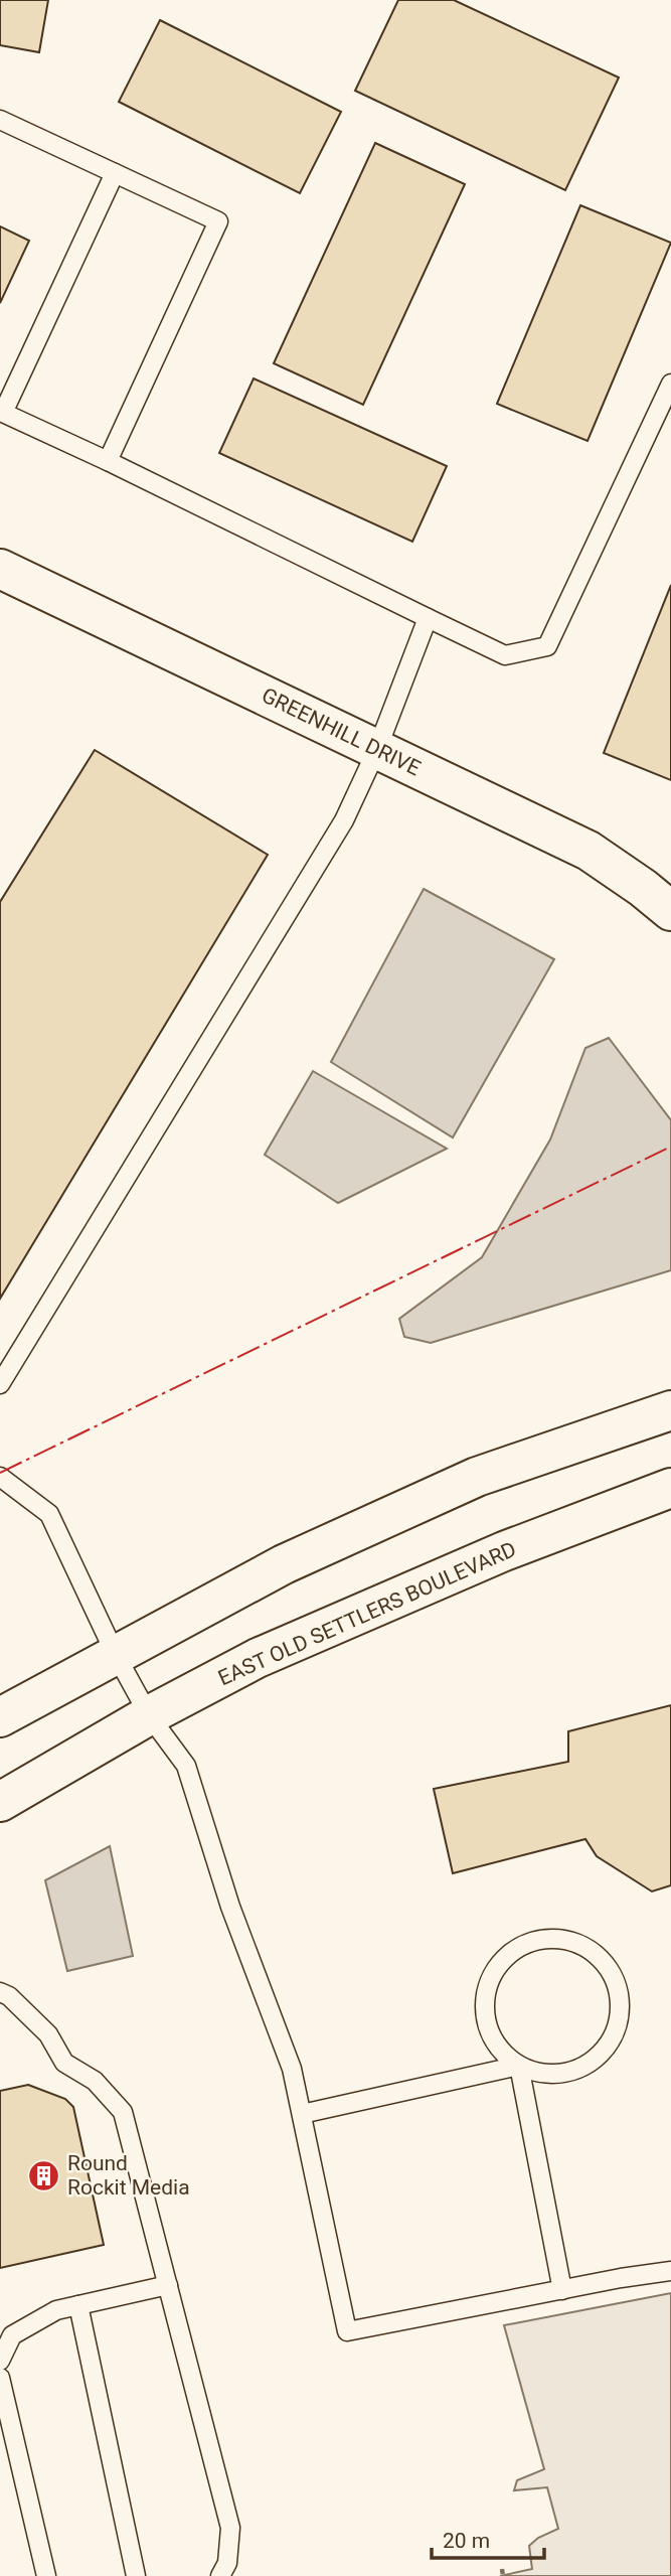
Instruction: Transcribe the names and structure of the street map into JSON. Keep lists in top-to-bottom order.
{
  "streets": {
    "main road": ["GREENHILL DRIVE", "EAST OLD SETTLERS BOULEVARD"]
  },
  "places": {
    "building": ["Round Rockit Media"]
  },
  "scale_bar": "20 m"
}
